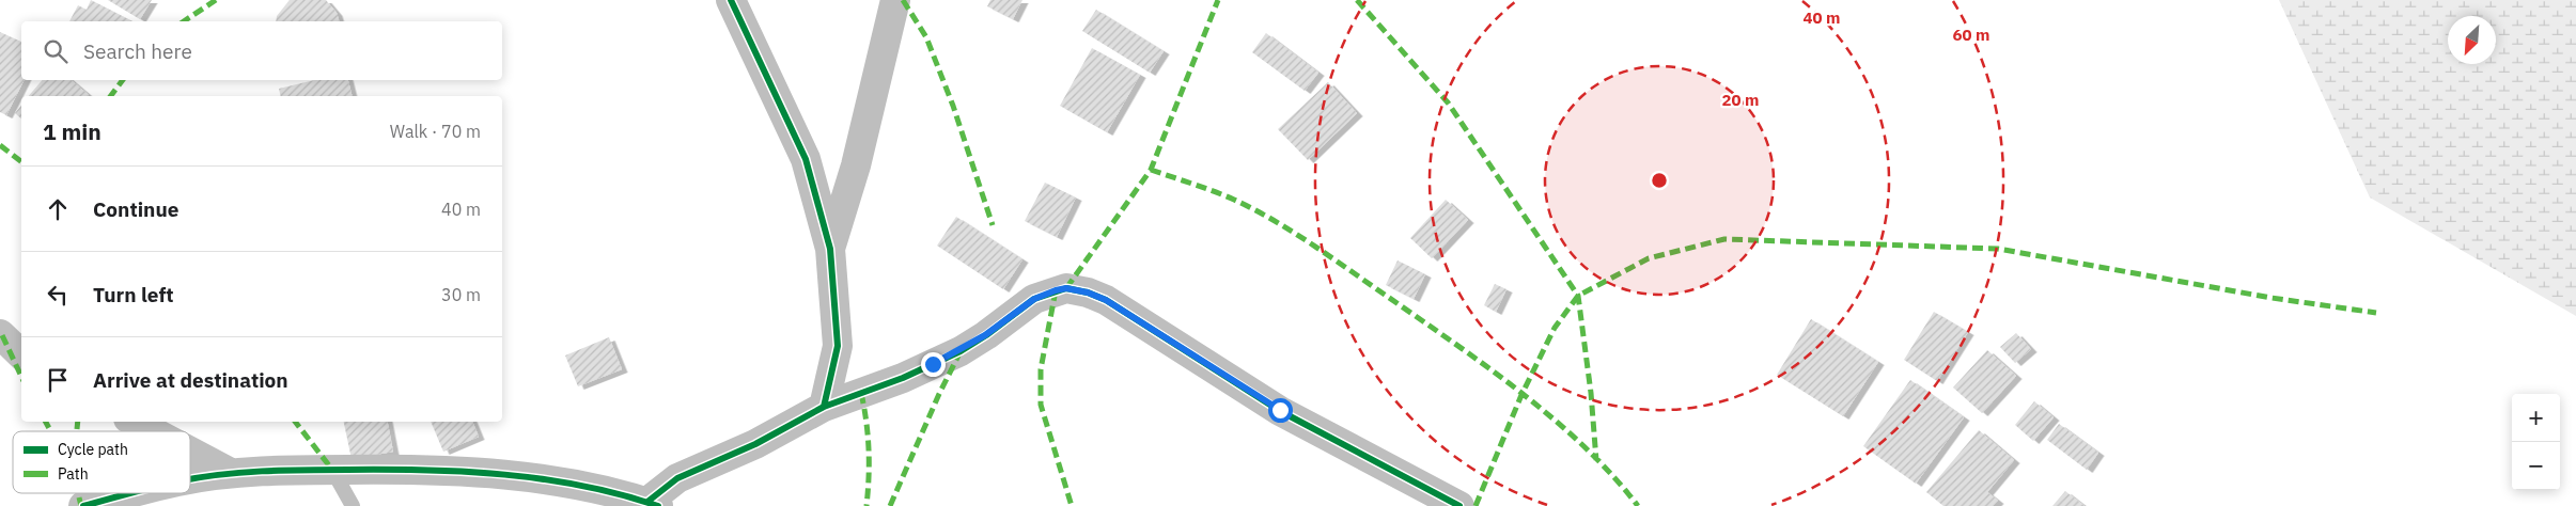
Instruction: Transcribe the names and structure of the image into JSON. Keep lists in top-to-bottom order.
{
  "legend": ["Cycle path", "Path"],
  "north": "bottom left",
  "page": {
    "search": "Search here",
    "heading": ["1 min", "Walk · 70 m"],
    "list": [
      ["Continue", "40 m"],
      ["Turn left", "30 m"],
      "Arrive at destination"
    ],
    "map_buttons": ["+", "−"]
  },
  "rings": ["40 m", "60 m", "20 m"]
}
